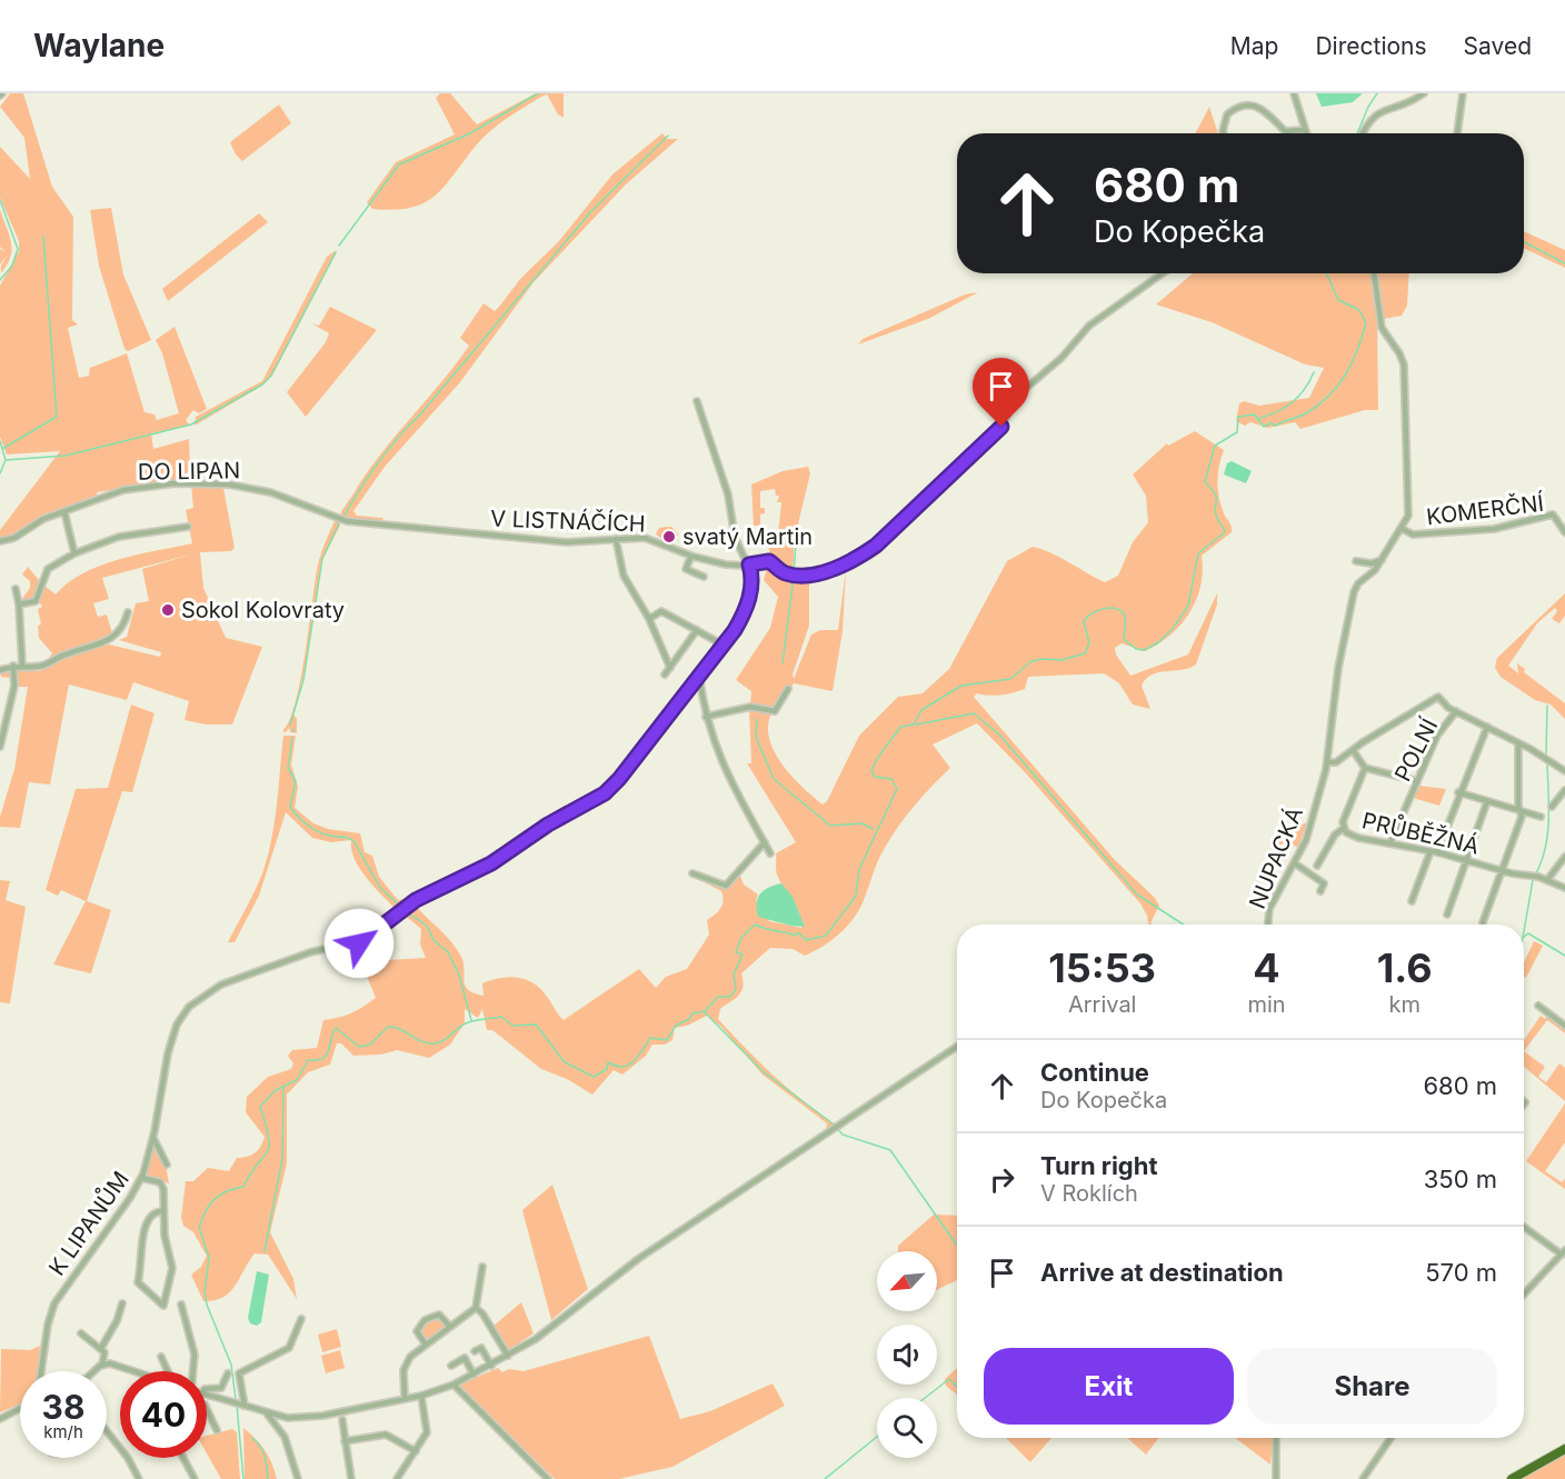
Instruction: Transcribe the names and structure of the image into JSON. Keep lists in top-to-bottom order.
{
  "streets": {
    "street": [
      "DO LIPAN",
      "KOMERČNÍ",
      "V LISTNÁČÍCH",
      "POLNÍ",
      "PRŮBĚŽNÁ",
      "NUPACKÁ",
      "K LIPANŮM"
    ]
  },
  "crossings": [
    ["DO LIPAN", "V LISTNÁČÍCH"],
    ["KOMERČNÍ", "NUPACKÁ"],
    ["V LISTNÁČÍCH", "K LIPANŮM"],
    ["POLNÍ", "PRŮBĚŽNÁ"]
  ],
  "places": ["svatý Martin", "Sokol Kolovraty"],
  "north": "bottom left",
  "page": {
    "header": "Waylane",
    "nav": ["Map", "Directions", "Saved"],
    "turn": ["680 m", "Do Kopečka"],
    "eta": [
      "15:53",
      "Arrival",
      "4",
      "min",
      "1.6",
      "km"
    ],
    "list": [
      {
        "name": "Continue",
        "note": "Do Kopečka",
        "value": "680 m"
      },
      {
        "name": "Turn right",
        "note": "V Roklích",
        "value": "350 m"
      },
      {
        "name": "Arrive at destination",
        "value": "570 m"
      }
    ],
    "buttons": ["Exit", "Share"],
    "speed": "38 km/h",
    "limit": "40"
  }
}
